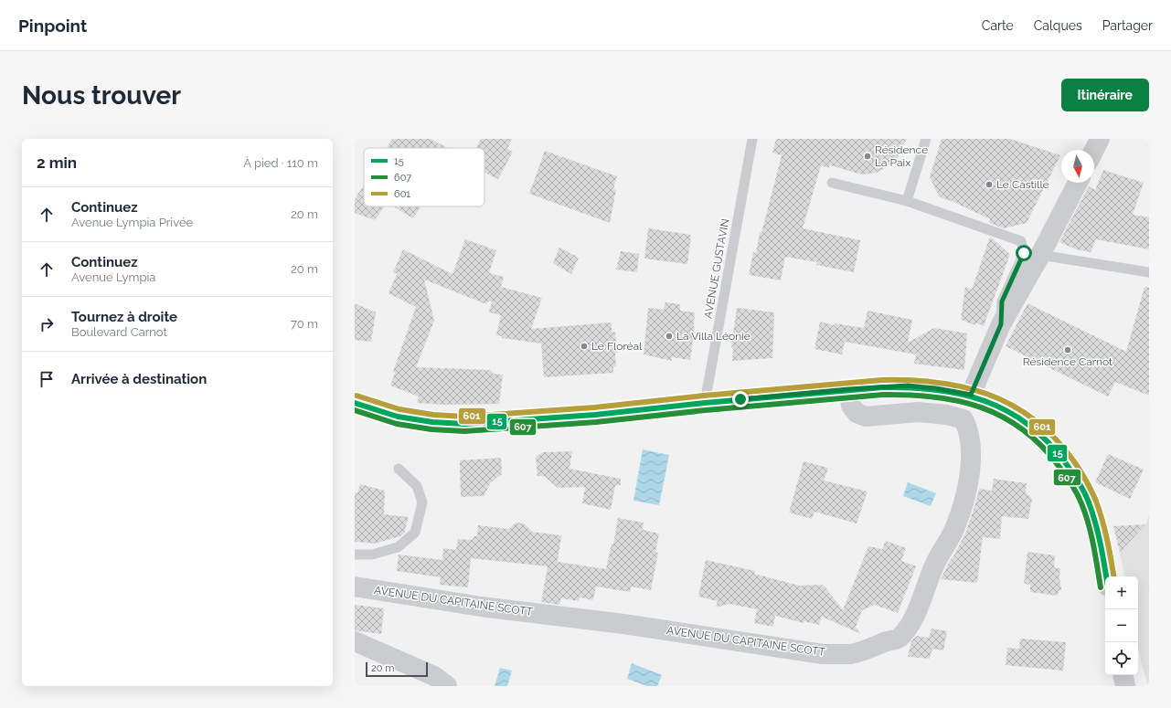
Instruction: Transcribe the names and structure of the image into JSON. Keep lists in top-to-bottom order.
{
  "streets": {
    "street": ["AVENUE DU CAPITAINE SCOTT"],
    "lane": ["AVENUE GUSTAVIN"]
  },
  "places": [
    "Résidence La Paix",
    "Le Castille",
    "La Villa Léonie",
    "Le Floréal",
    "Résidence Carnot"
  ],
  "lines": ["transit line 601", "transit line 15", "transit line 607"],
  "legend": ["15", "607", "601"],
  "scale_bar": "20 m",
  "north": "bottom",
  "page": {
    "header": "Pinpoint",
    "nav": ["Carte", "Calques", "Partager"],
    "buttons": "Itinéraire",
    "title": "Nous trouver",
    "heading": ["2 min", "À pied · 110 m"],
    "list": [
      ["Continuez", "Avenue Lympia Privée", "20 m"],
      ["Continuez", "Avenue Lympia", "20 m"],
      ["Tournez à droite", "Boulevard Carnot", "70 m"],
      "Arrivée à destination"
    ],
    "map_buttons": ["+", "−"],
    "scale": "20 m"
  }
}
